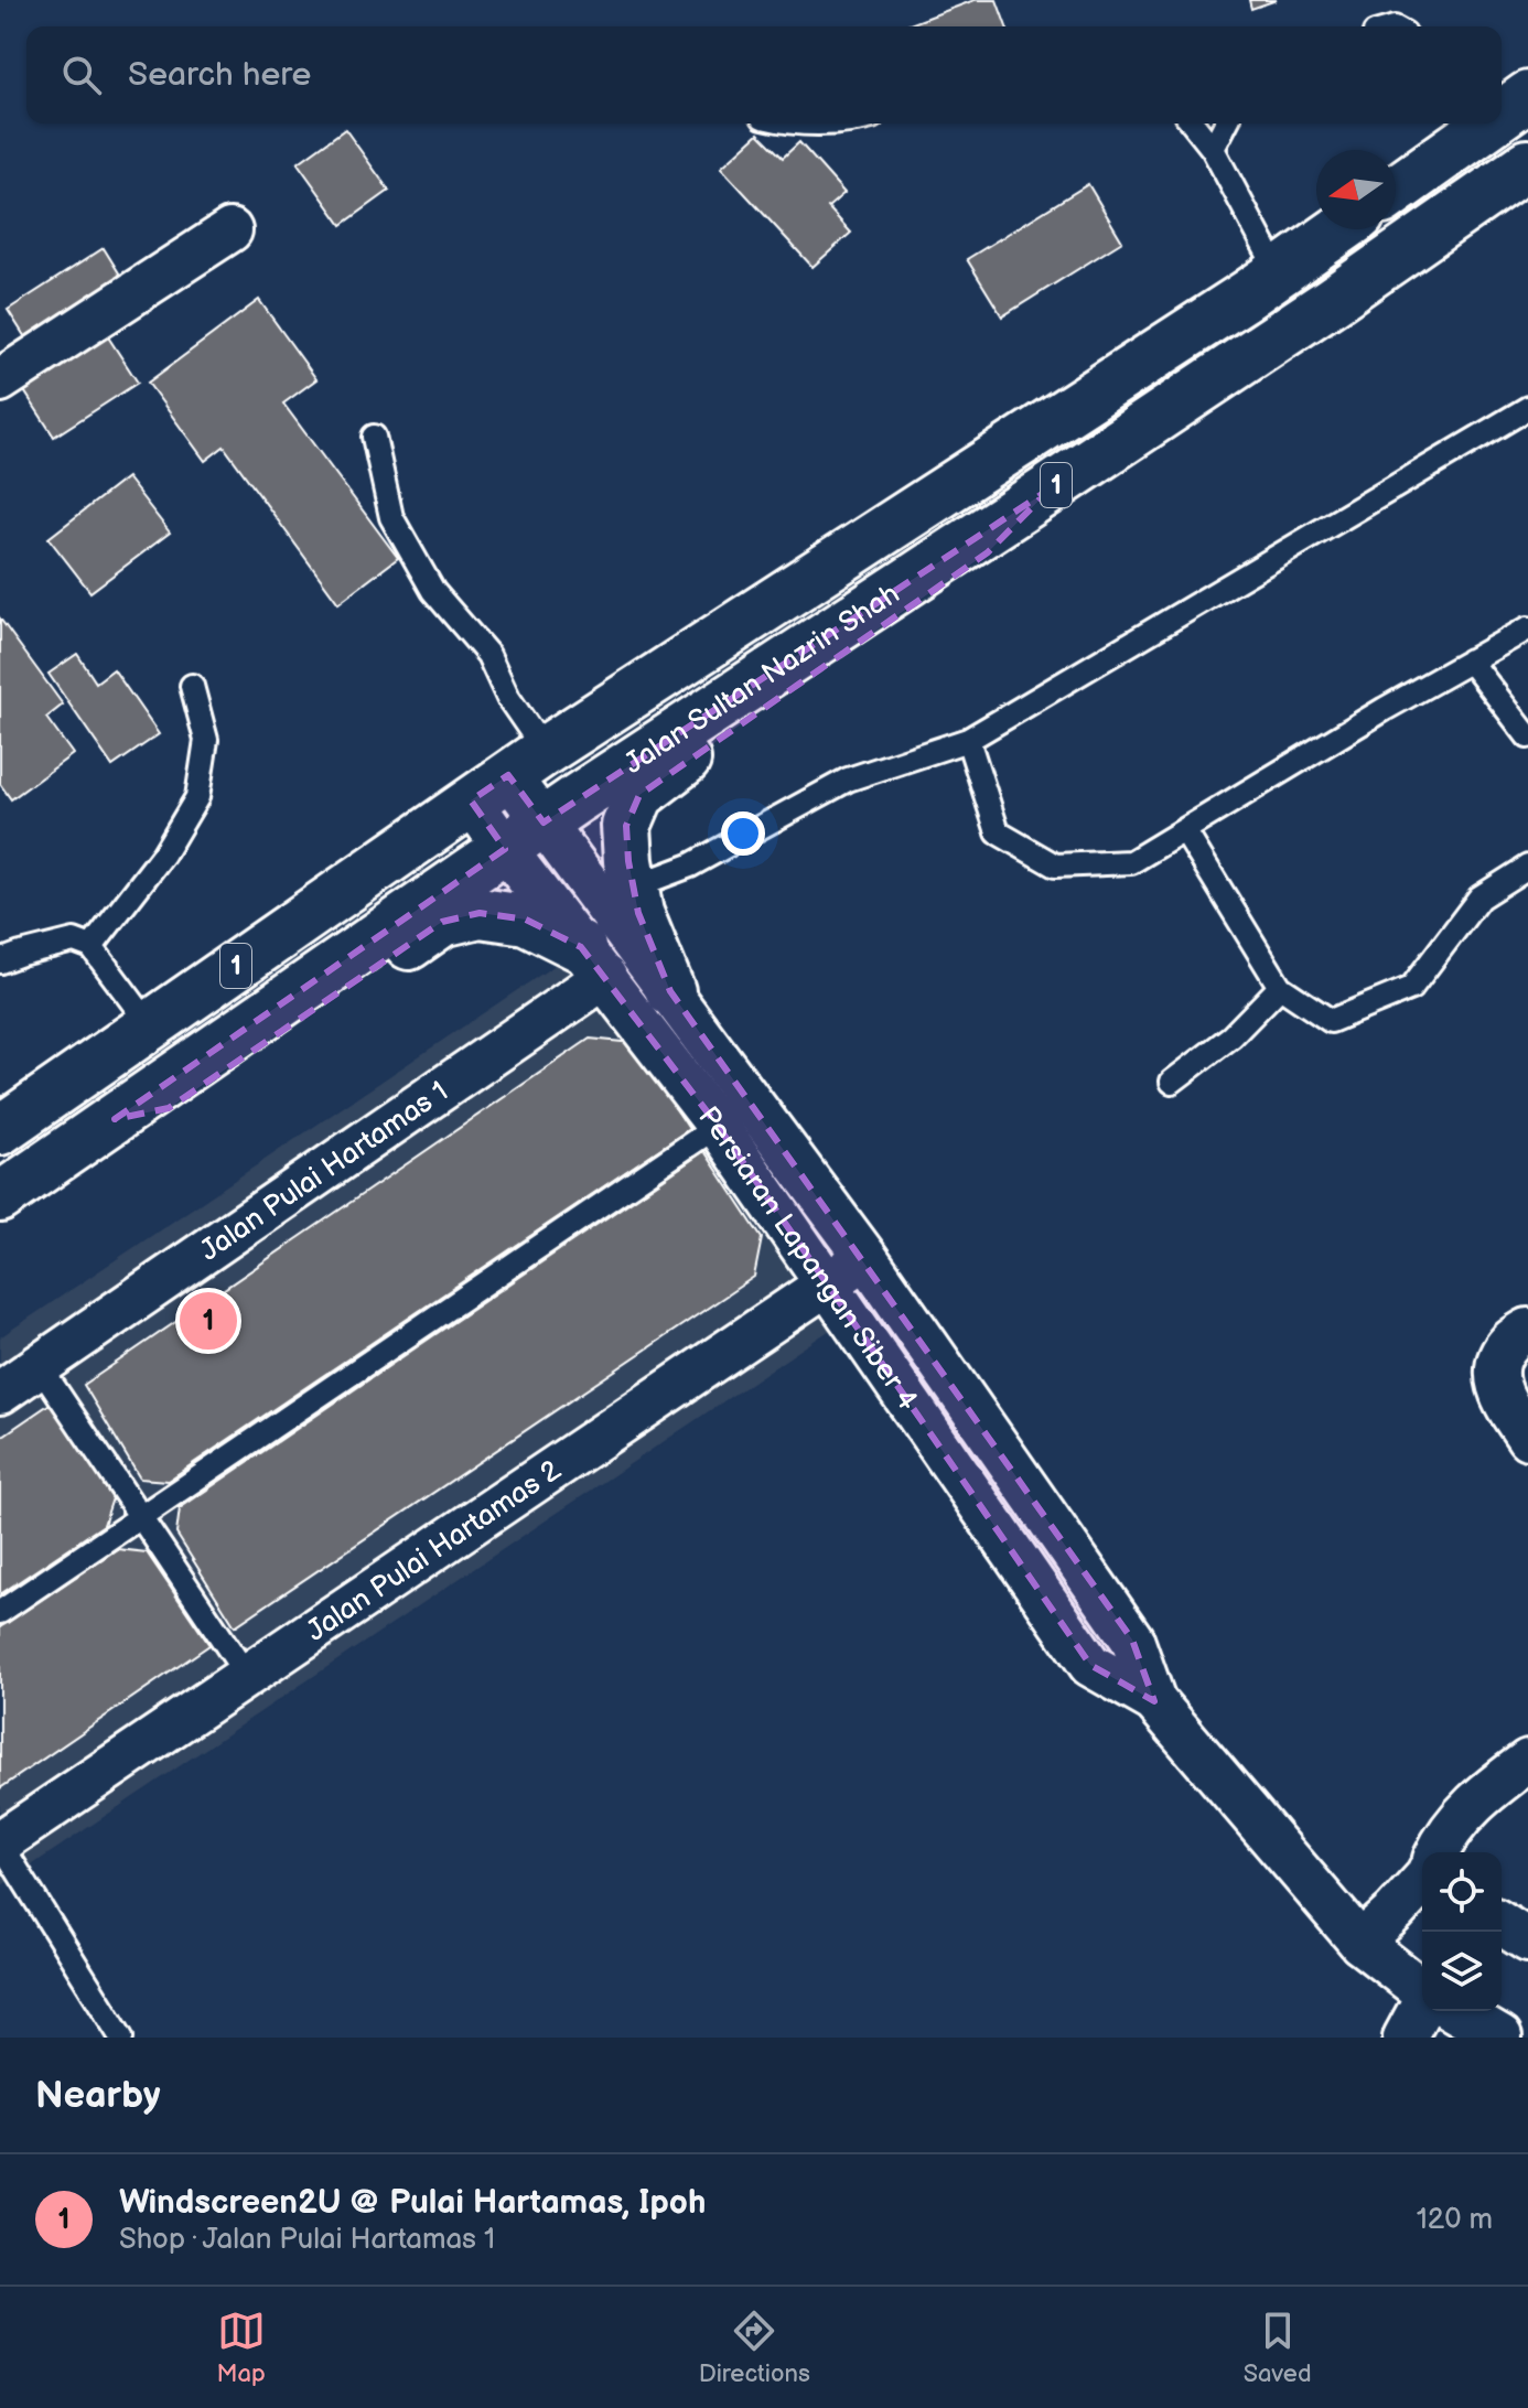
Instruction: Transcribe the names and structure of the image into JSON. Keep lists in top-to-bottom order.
{
  "streets": {
    "highway": ["1", "Jalan Sultan Nazrin Shah"],
    "street": ["Jalan Pulai Hartamas 1", "Persiaran Lapangan Siber 4", "Jalan Pulai Hartamas 2"]
  },
  "crossings": [
    ["Jalan Sultan Nazrin Shah", "Persiaran Lapangan Siber 4"],
    ["Jalan Pulai Hartamas 1", "Persiaran Lapangan Siber 4"],
    ["Persiaran Lapangan Siber 4", "Jalan Pulai Hartamas 2"]
  ],
  "north": "left",
  "page": {
    "search": "Search here",
    "pins": "1",
    "heading": "Nearby",
    "list": [
      {
        "mark": "1",
        "name": "Windscreen2U @ Pulai Hartamas, Ipoh",
        "note": "Shop · Jalan Pulai Hartamas 1",
        "value": "120 m"
      }
    ],
    "nav": ["Map", "Directions", "Saved"]
  }
}
